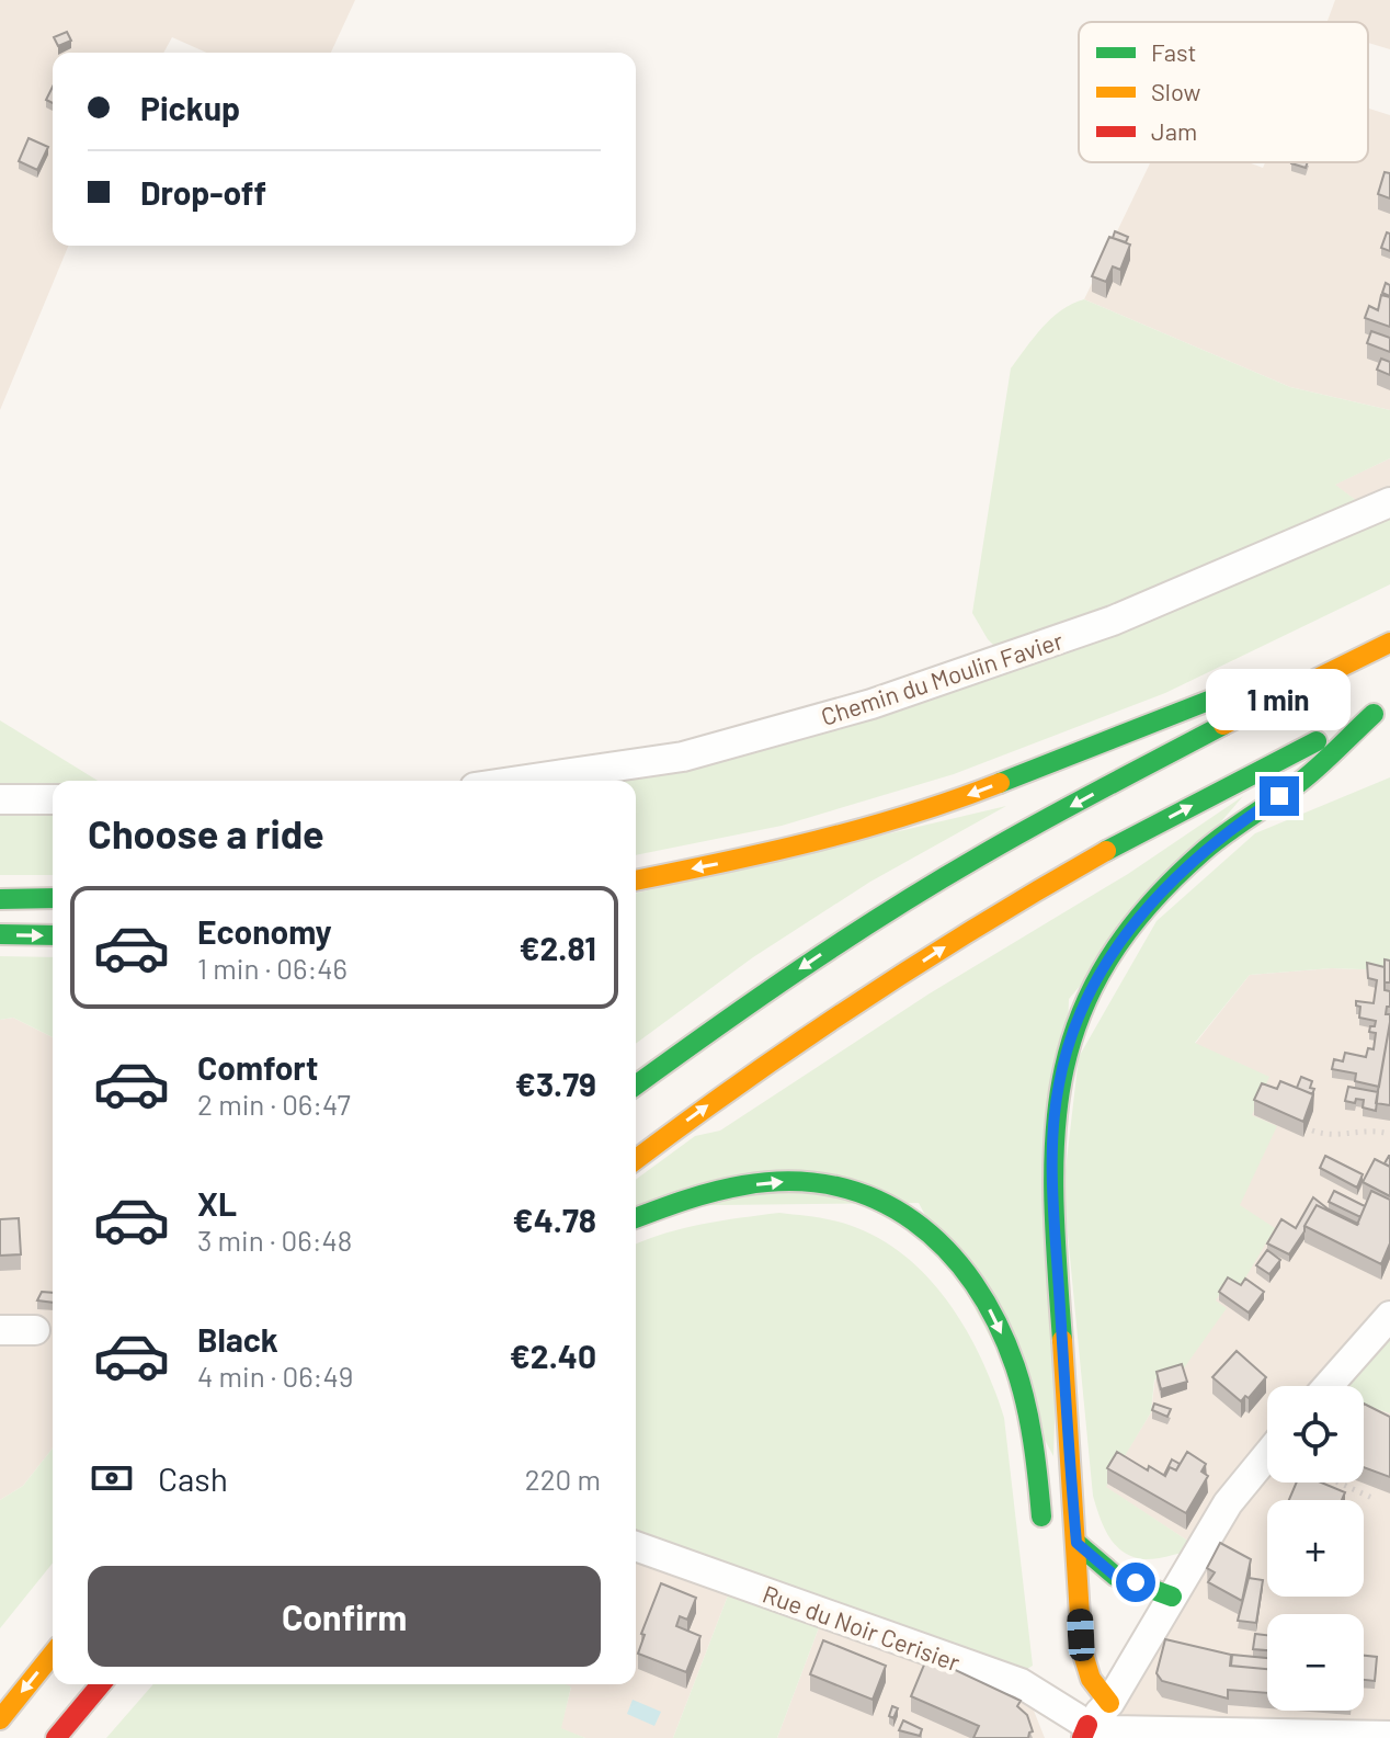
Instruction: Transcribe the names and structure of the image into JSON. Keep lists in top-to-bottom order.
{
  "streets": {
    "street": ["Chemin du Moulin Favier", "Rue du Noir Cerisier"]
  },
  "legend": ["Fast", "Slow", "Jam"],
  "page": {
    "banner": ["Pickup", "Drop-off"],
    "bubble": "1 min",
    "heading": "Choose a ride",
    "list": [
      {
        "name": "Economy",
        "note": "1 min · 06:46",
        "value": "€2.81"
      },
      {
        "name": "Comfort",
        "note": "2 min · 06:47",
        "value": "€3.79"
      },
      {
        "name": "XL",
        "note": "3 min · 06:48",
        "value": "€4.78"
      },
      {
        "name": "Black",
        "note": "4 min · 06:49",
        "value": "€2.40"
      }
    ],
    "map_buttons": ["+", "−"],
    "pay": ["Cash", "220 m"],
    "buttons": "Confirm"
  }
}
